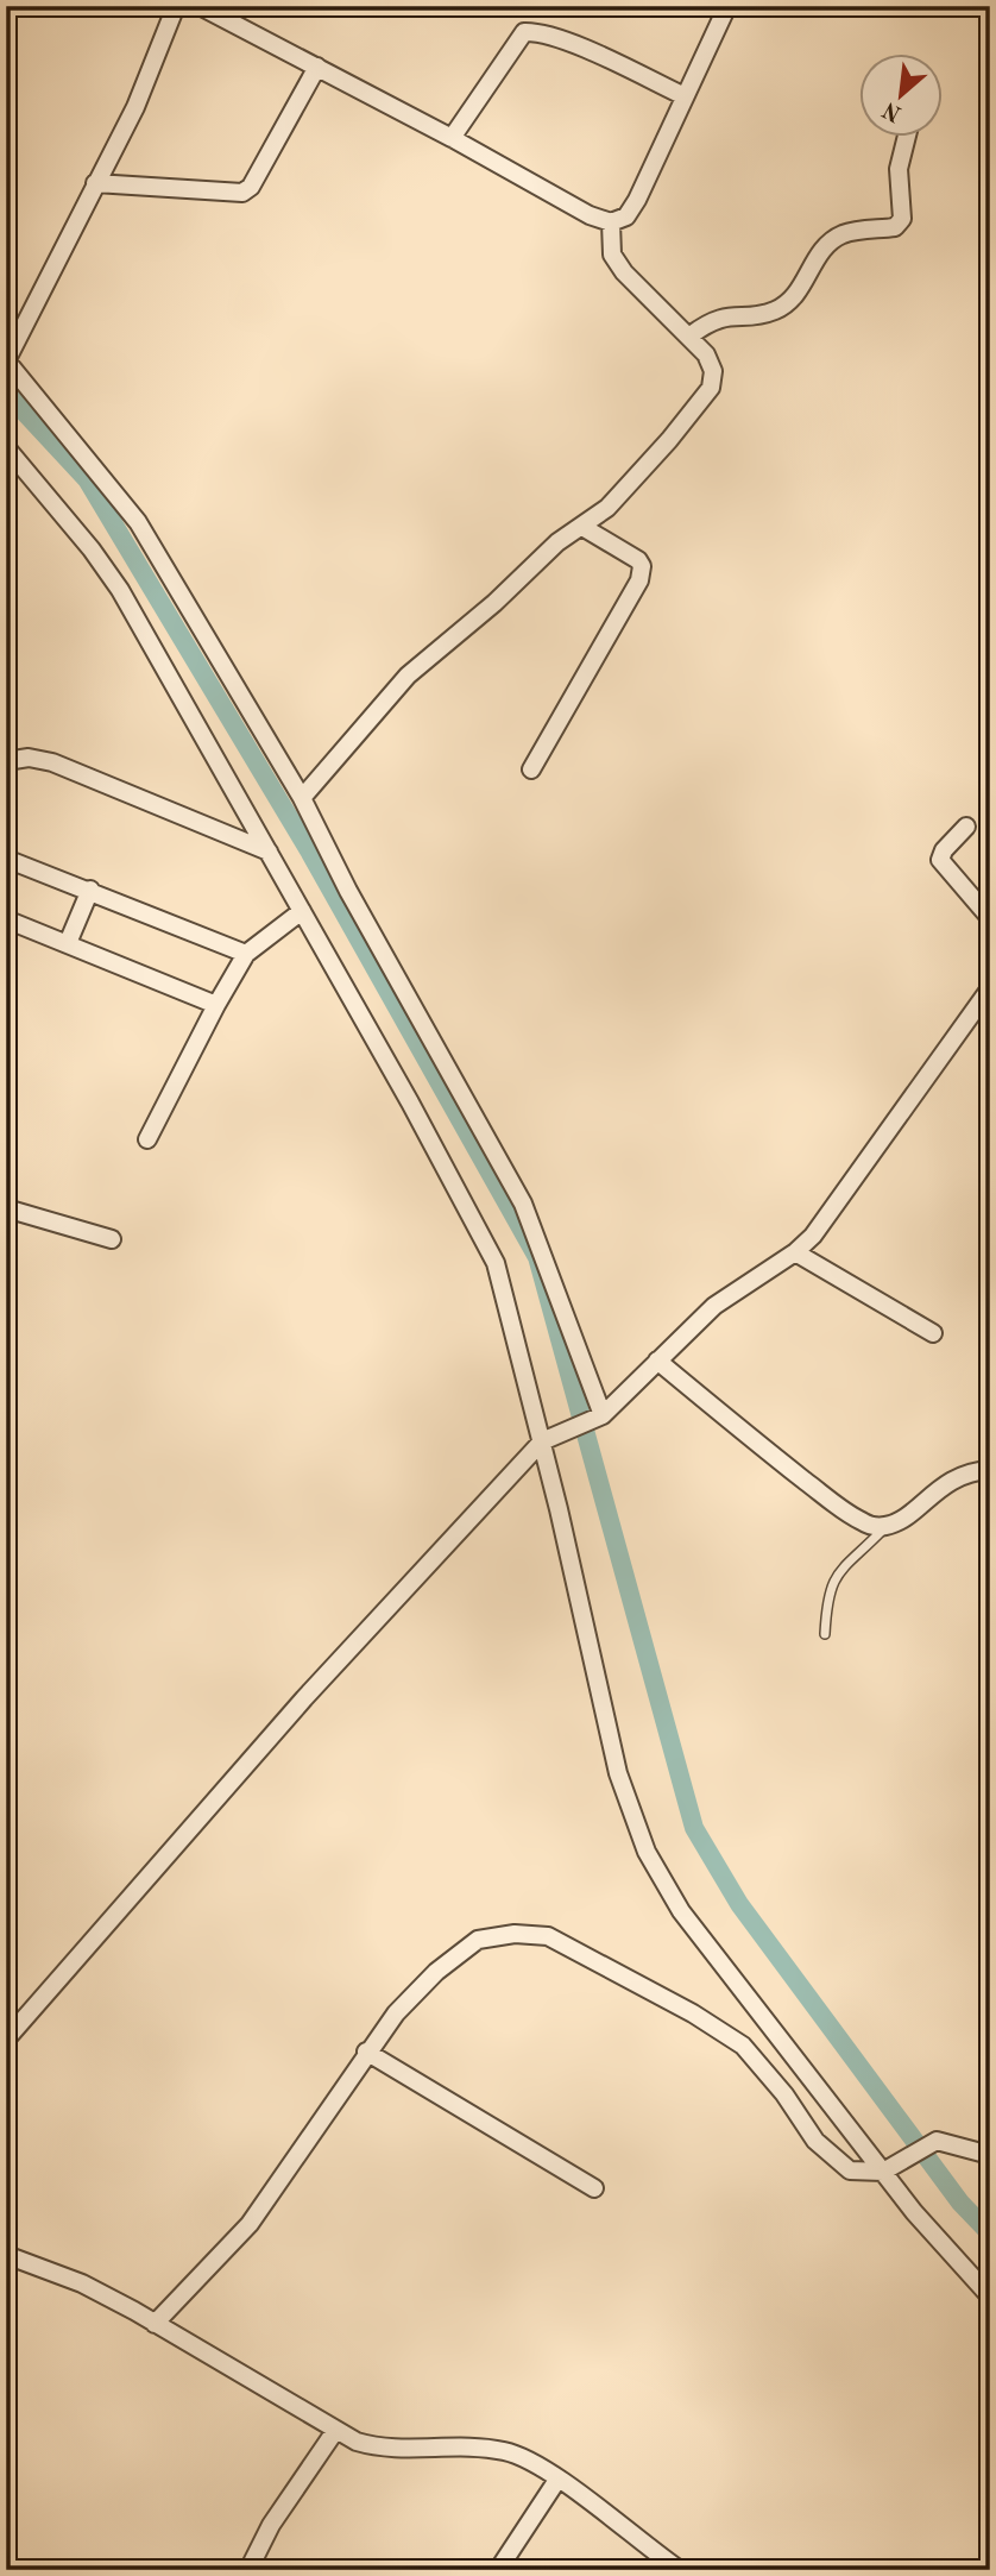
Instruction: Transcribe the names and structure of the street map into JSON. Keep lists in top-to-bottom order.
{
  "north": "bottom left"
}
